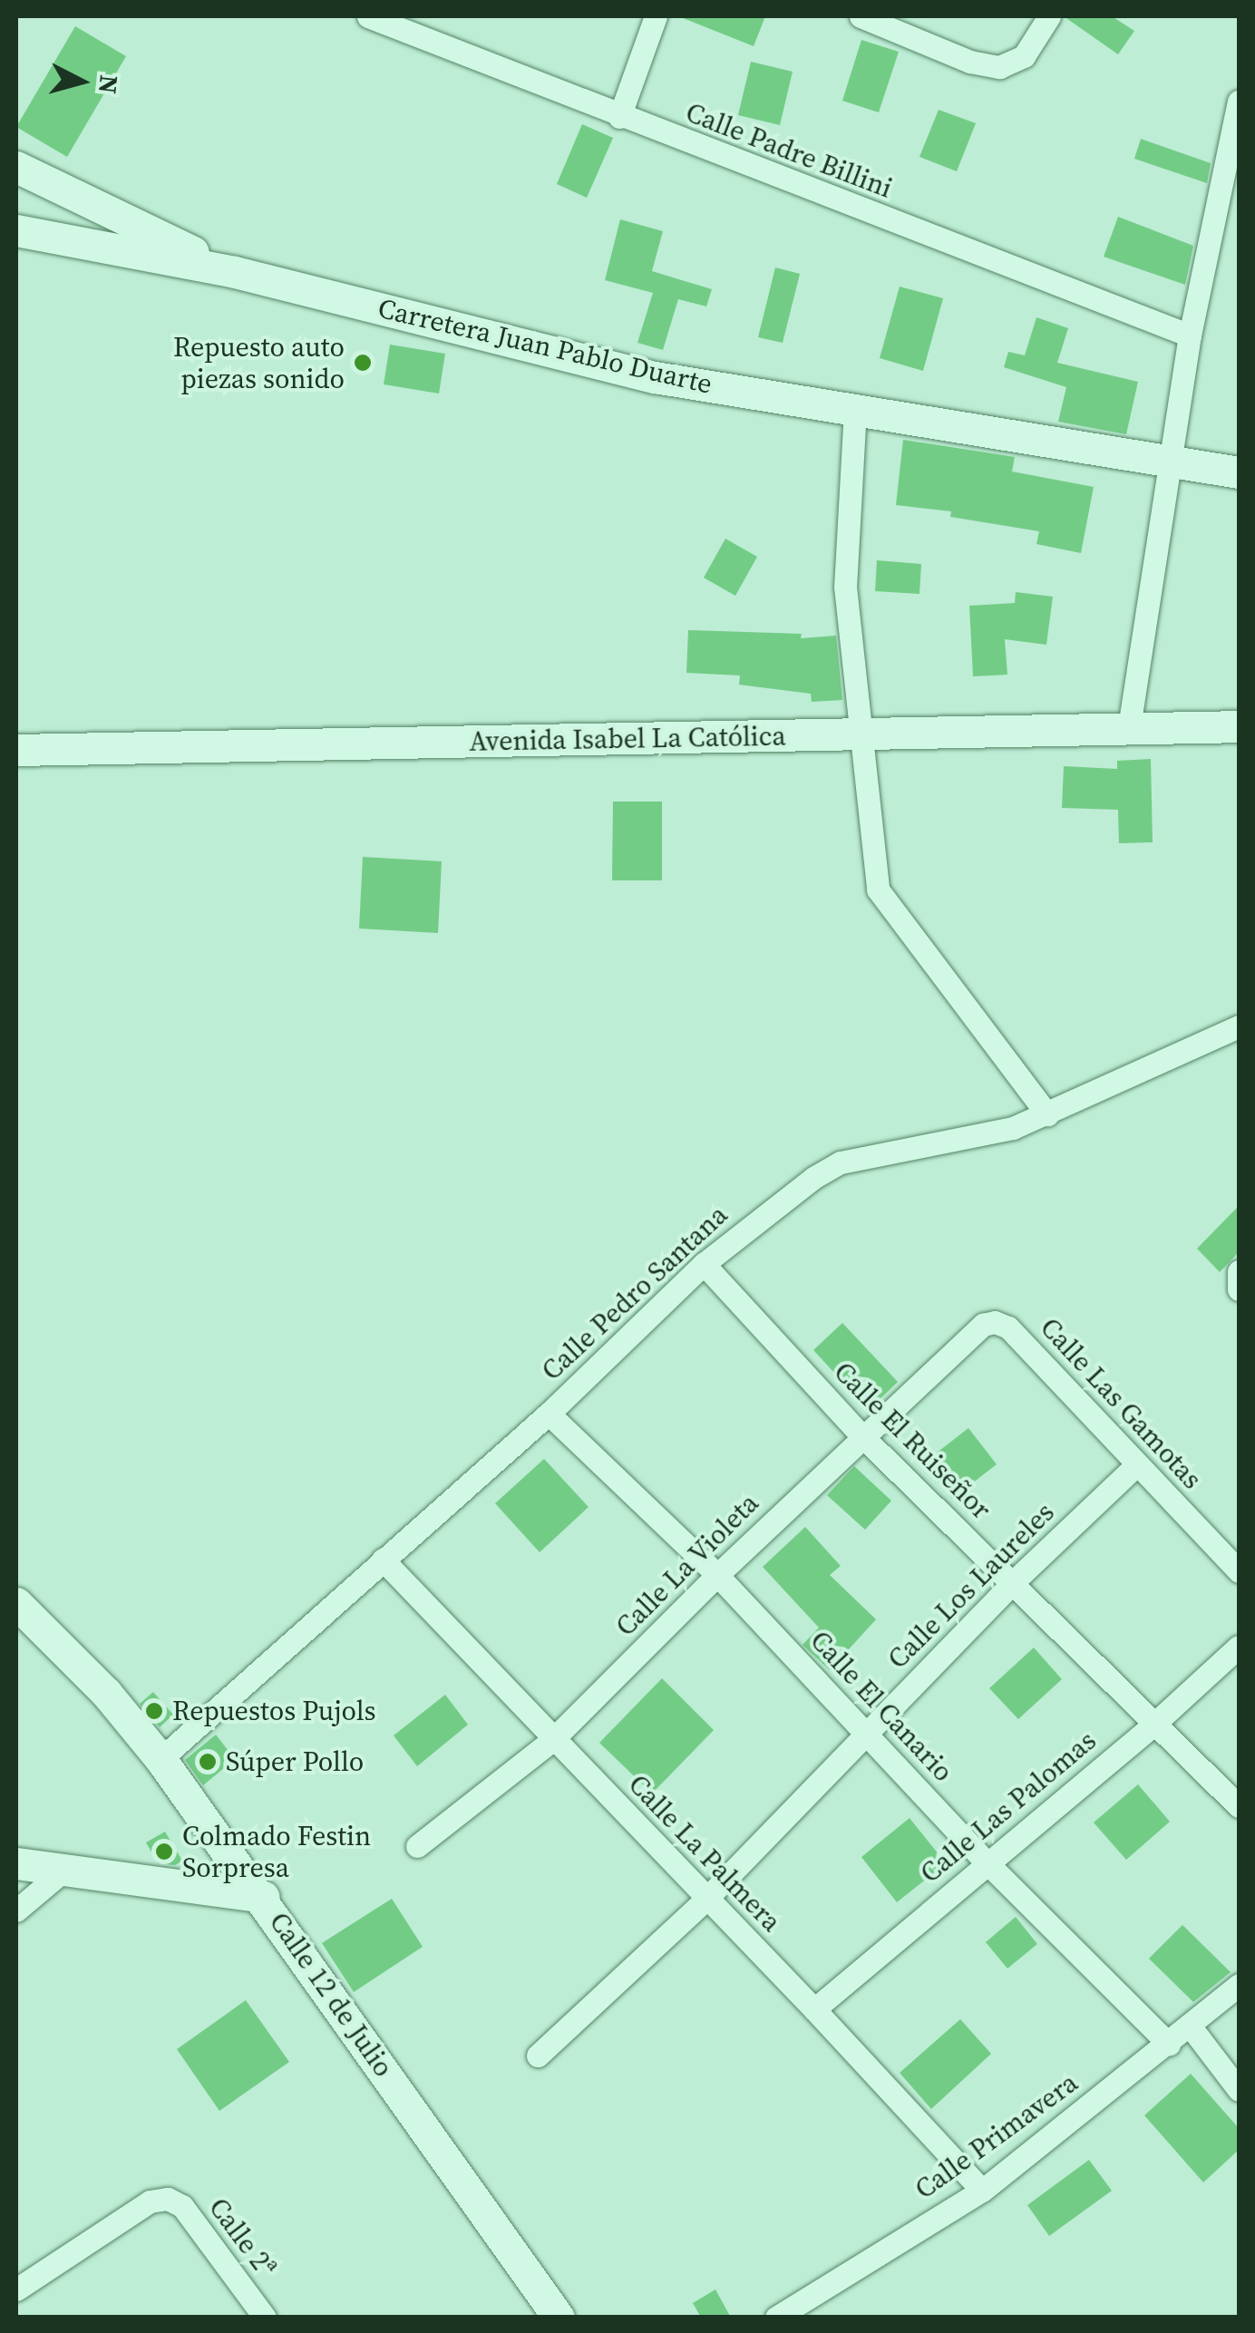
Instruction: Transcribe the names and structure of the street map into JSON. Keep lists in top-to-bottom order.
{
  "streets": {
    "main road": ["Carretera Juan Pablo Duarte", "Avenida Isabel La Católica", "Calle 12 de Julio"],
    "street": [
      "Calle Padre Billini",
      "Calle Pedro Santana",
      "Calle Las Gamotas",
      "Calle El Ruiseñor",
      "Calle La Violeta",
      "Calle Los Laureles",
      "Calle El Canario",
      "Calle Las Palomas",
      "Calle La Palmera",
      "Calle Primavera",
      "Calle 2ª"
    ]
  },
  "crossings": [
    ["Calle Pedro Santana", "Calle El Ruiseñor"],
    ["Calle Pedro Santana", "Calle El Canario"],
    ["Calle Pedro Santana", "Calle La Palmera"],
    ["Calle Pedro Santana", "Calle 12 de Julio"],
    ["Calle Las Gamotas", "Calle La Violeta"],
    ["Calle Las Gamotas", "Calle Los Laureles"],
    ["Calle El Ruiseñor", "Calle La Violeta"],
    ["Calle El Ruiseñor", "Calle Los Laureles"],
    ["Calle El Ruiseñor", "Calle Las Palomas"],
    ["Calle La Violeta", "Calle El Canario"],
    ["Calle La Violeta", "Calle La Palmera"],
    ["Calle Los Laureles", "Calle El Canario"],
    ["Calle Los Laureles", "Calle La Palmera"],
    ["Calle El Canario", "Calle Las Palomas"],
    ["Calle El Canario", "Calle Primavera"],
    ["Calle Las Palomas", "Calle La Palmera"],
    ["Calle La Palmera", "Calle Primavera"]
  ],
  "places": [
    "Repuesto auto piezas sonido",
    "Repuestos Pujols",
    "Súper Pollo",
    "Colmado Festin Sorpresa"
  ],
  "north": "right"
}
